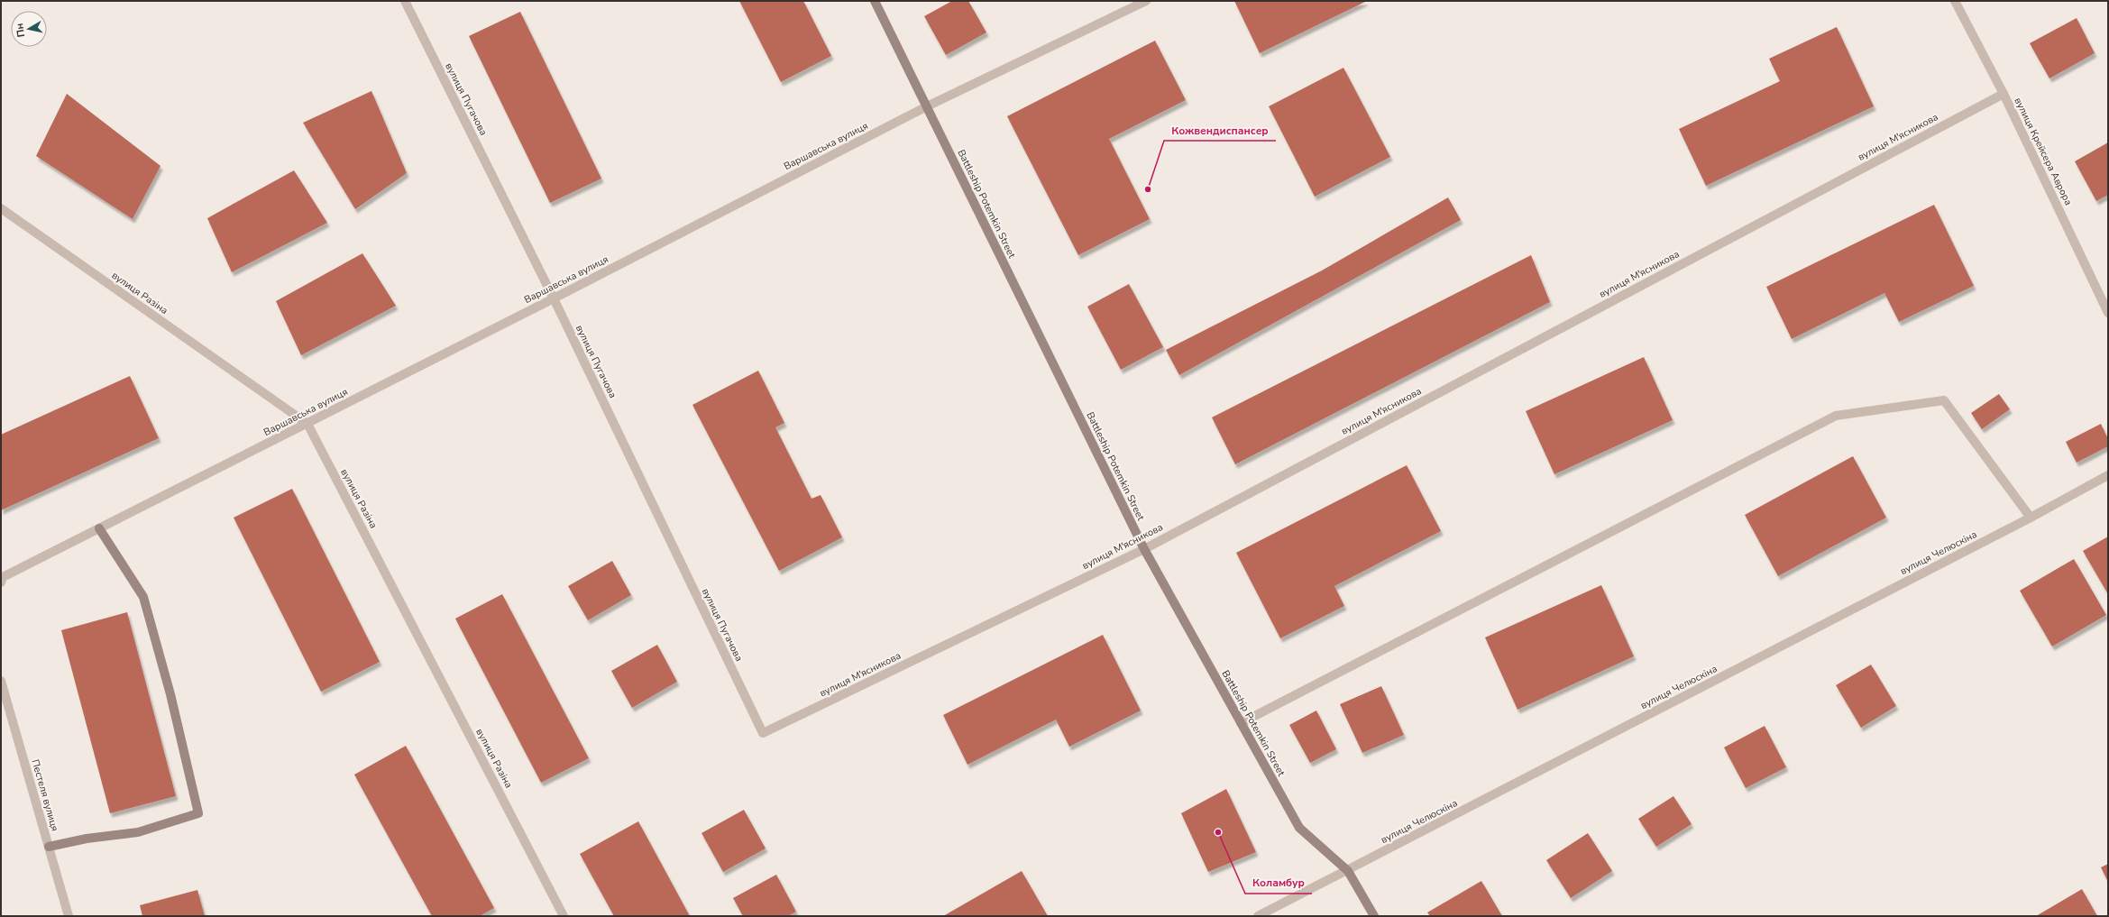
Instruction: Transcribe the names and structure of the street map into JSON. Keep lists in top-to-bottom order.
{
  "streets": {
    "street": [
      "вулиця Пугачова",
      "вулиця М'ясникова",
      "Варшавська вулиця",
      "вулиця Крейсера Аврора",
      "Battleship Potemkin Street",
      "вулиця Разіна",
      "вулиця Челюскіна",
      "Пестеля вулиця"
    ]
  },
  "crossings": [
    ["вулиця Пугачова", "вулиця М'ясникова"],
    ["вулиця Пугачова", "Варшавська вулиця"],
    ["вулиця М'ясникова", "вулиця Крейсера Аврора"],
    ["вулиця М'ясникова", "Battleship Potemkin Street"],
    ["Варшавська вулиця", "Battleship Potemkin Street"],
    ["Варшавська вулиця", "вулиця Разіна"],
    ["Battleship Potemkin Street", "вулиця Челюскіна"]
  ],
  "places": ["Кожвендиспансер", "Коламбур"],
  "north": "left"
}
